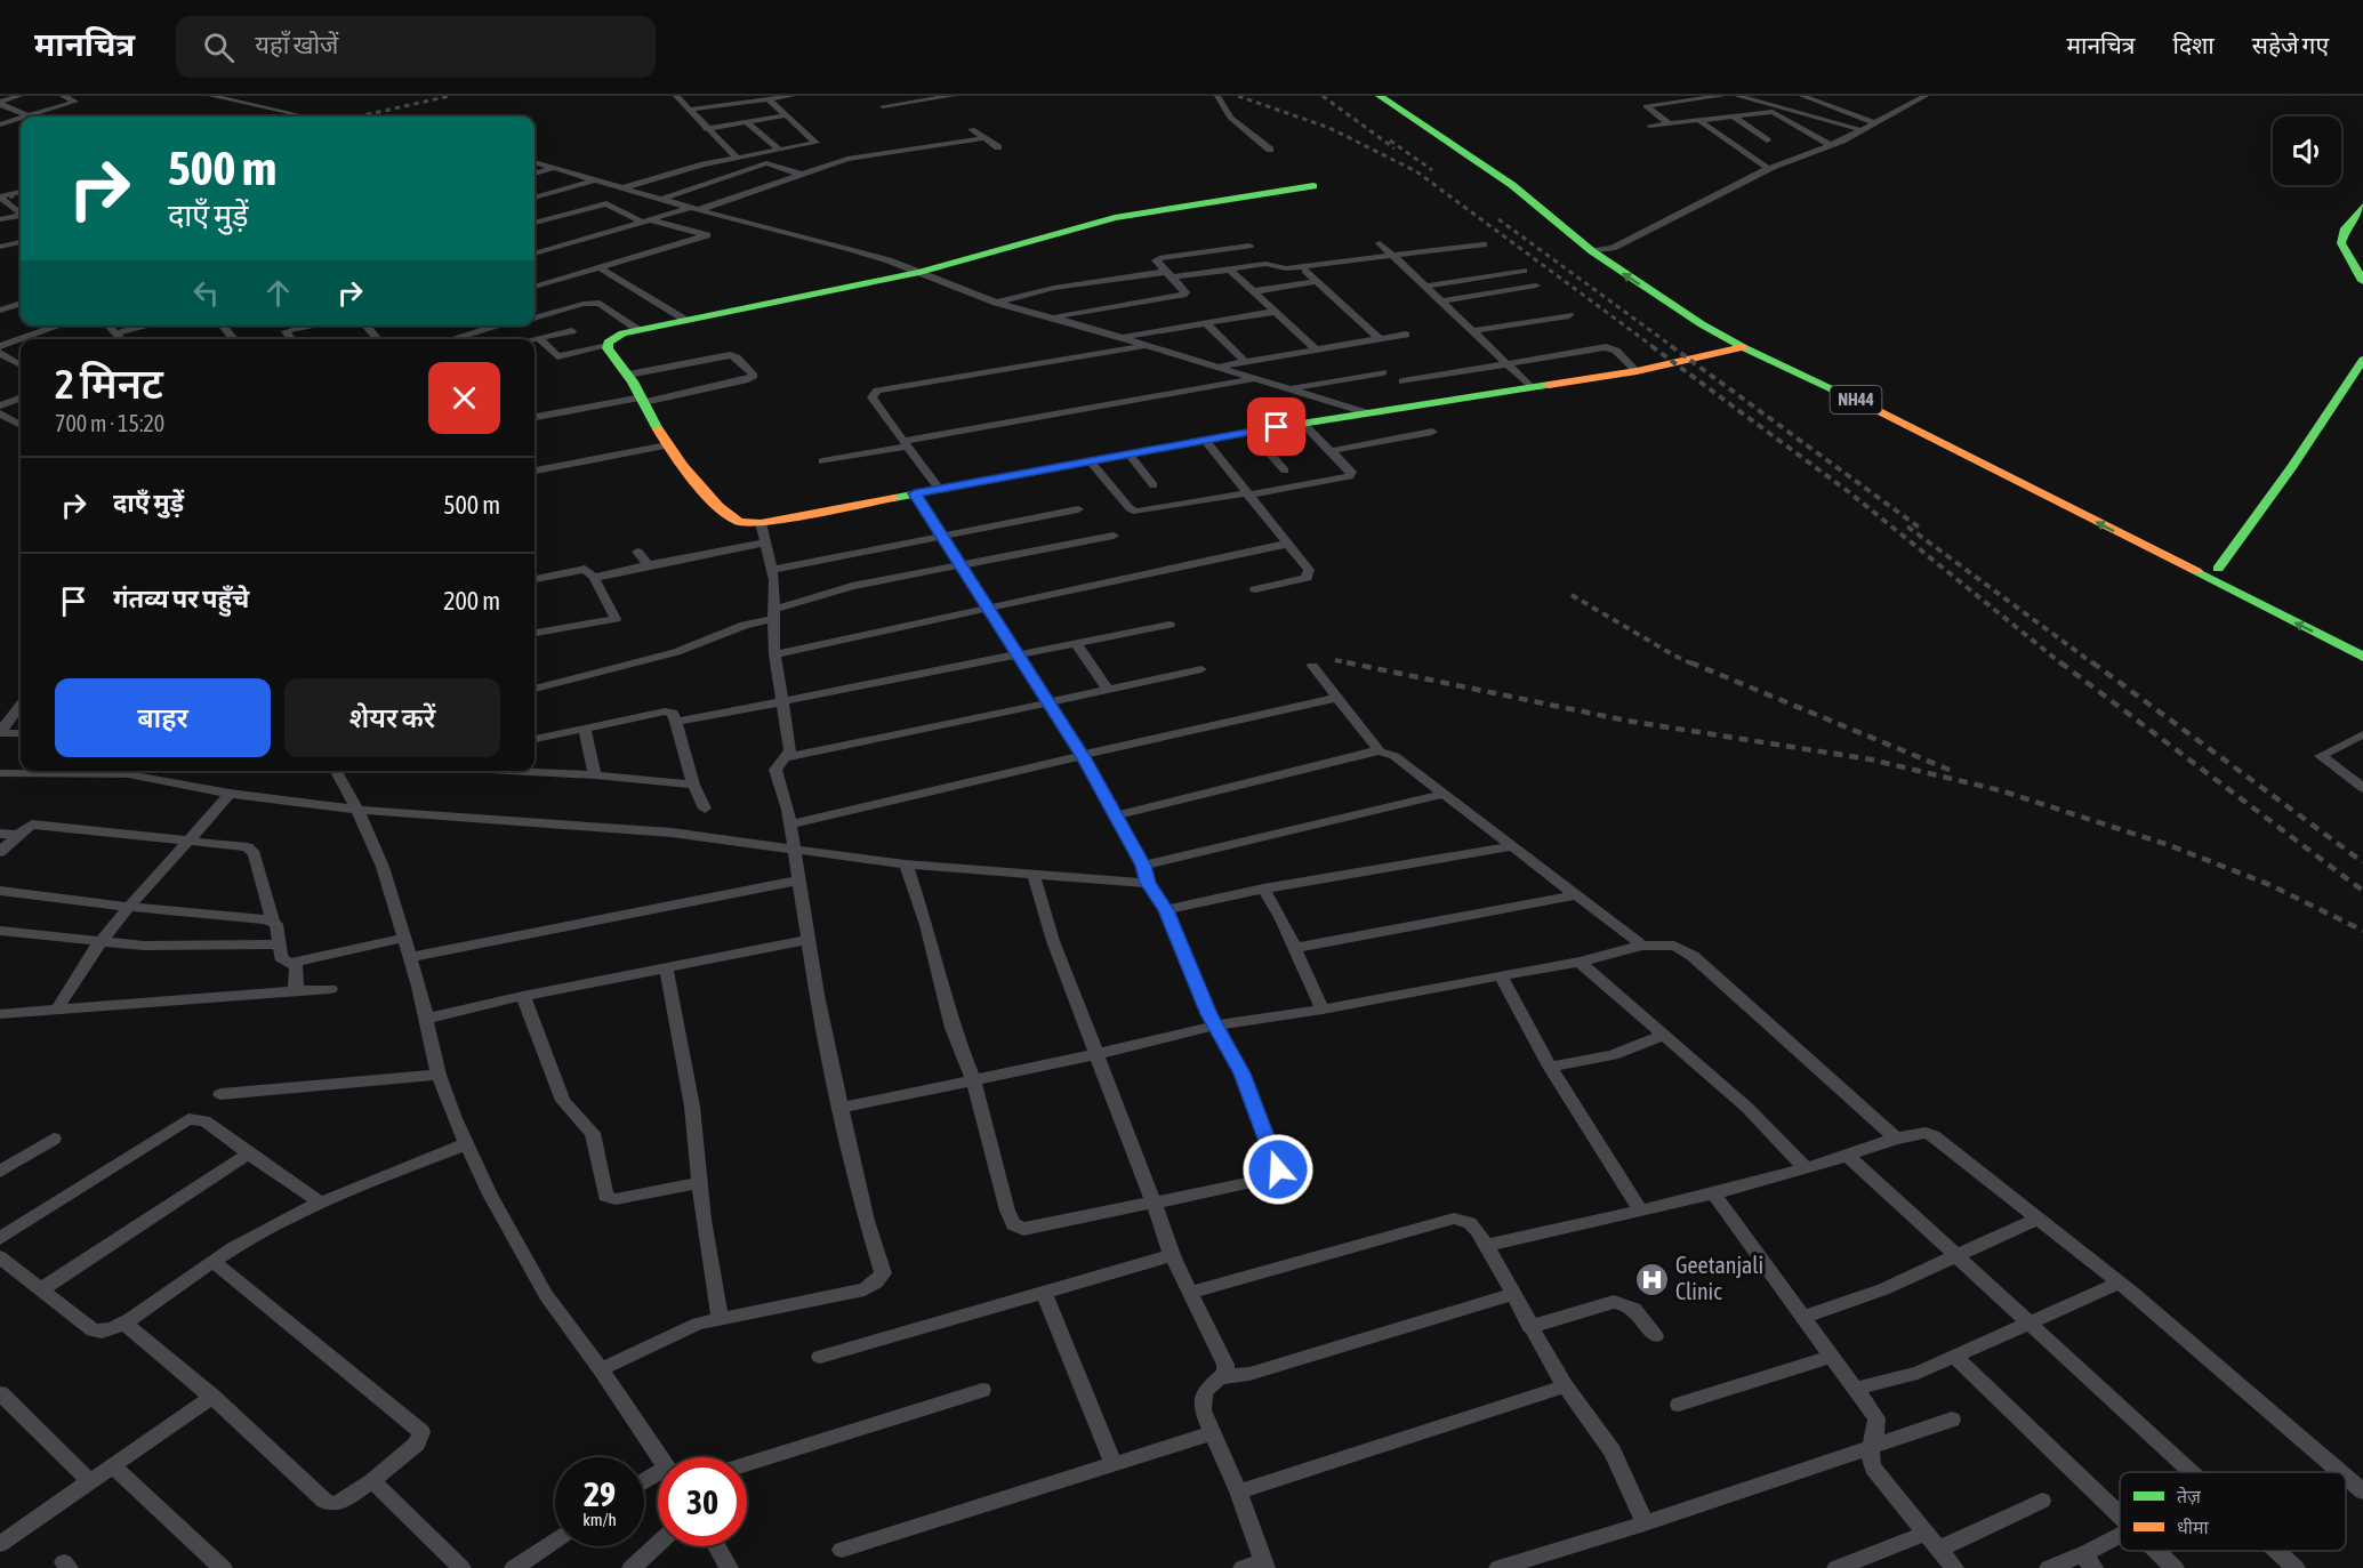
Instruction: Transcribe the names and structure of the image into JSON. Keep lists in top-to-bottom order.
{
  "streets": {
    "main road": ["NH44"]
  },
  "places": {
    "hospital": ["Geetanjali Clinic"]
  },
  "legend": ["तेज़", "धीमा"],
  "page": {
    "header": "मानचित्र",
    "search": "यहाँ खोजें",
    "nav": ["मानचित्र", "दिशा", "सहेजे गए"],
    "turn": ["500 m", "दाएँ मुड़ें"],
    "heading": ["2 मिनट", "700 m · 15:20"],
    "list": [
      {
        "name": "दाएँ मुड़ें",
        "value": "500 m"
      },
      {
        "name": "गंतव्य पर पहुँचे",
        "value": "200 m"
      }
    ],
    "buttons": ["बाहर", "शेयर करें"],
    "speed": "29 km/h",
    "limit": "30"
  }
}
